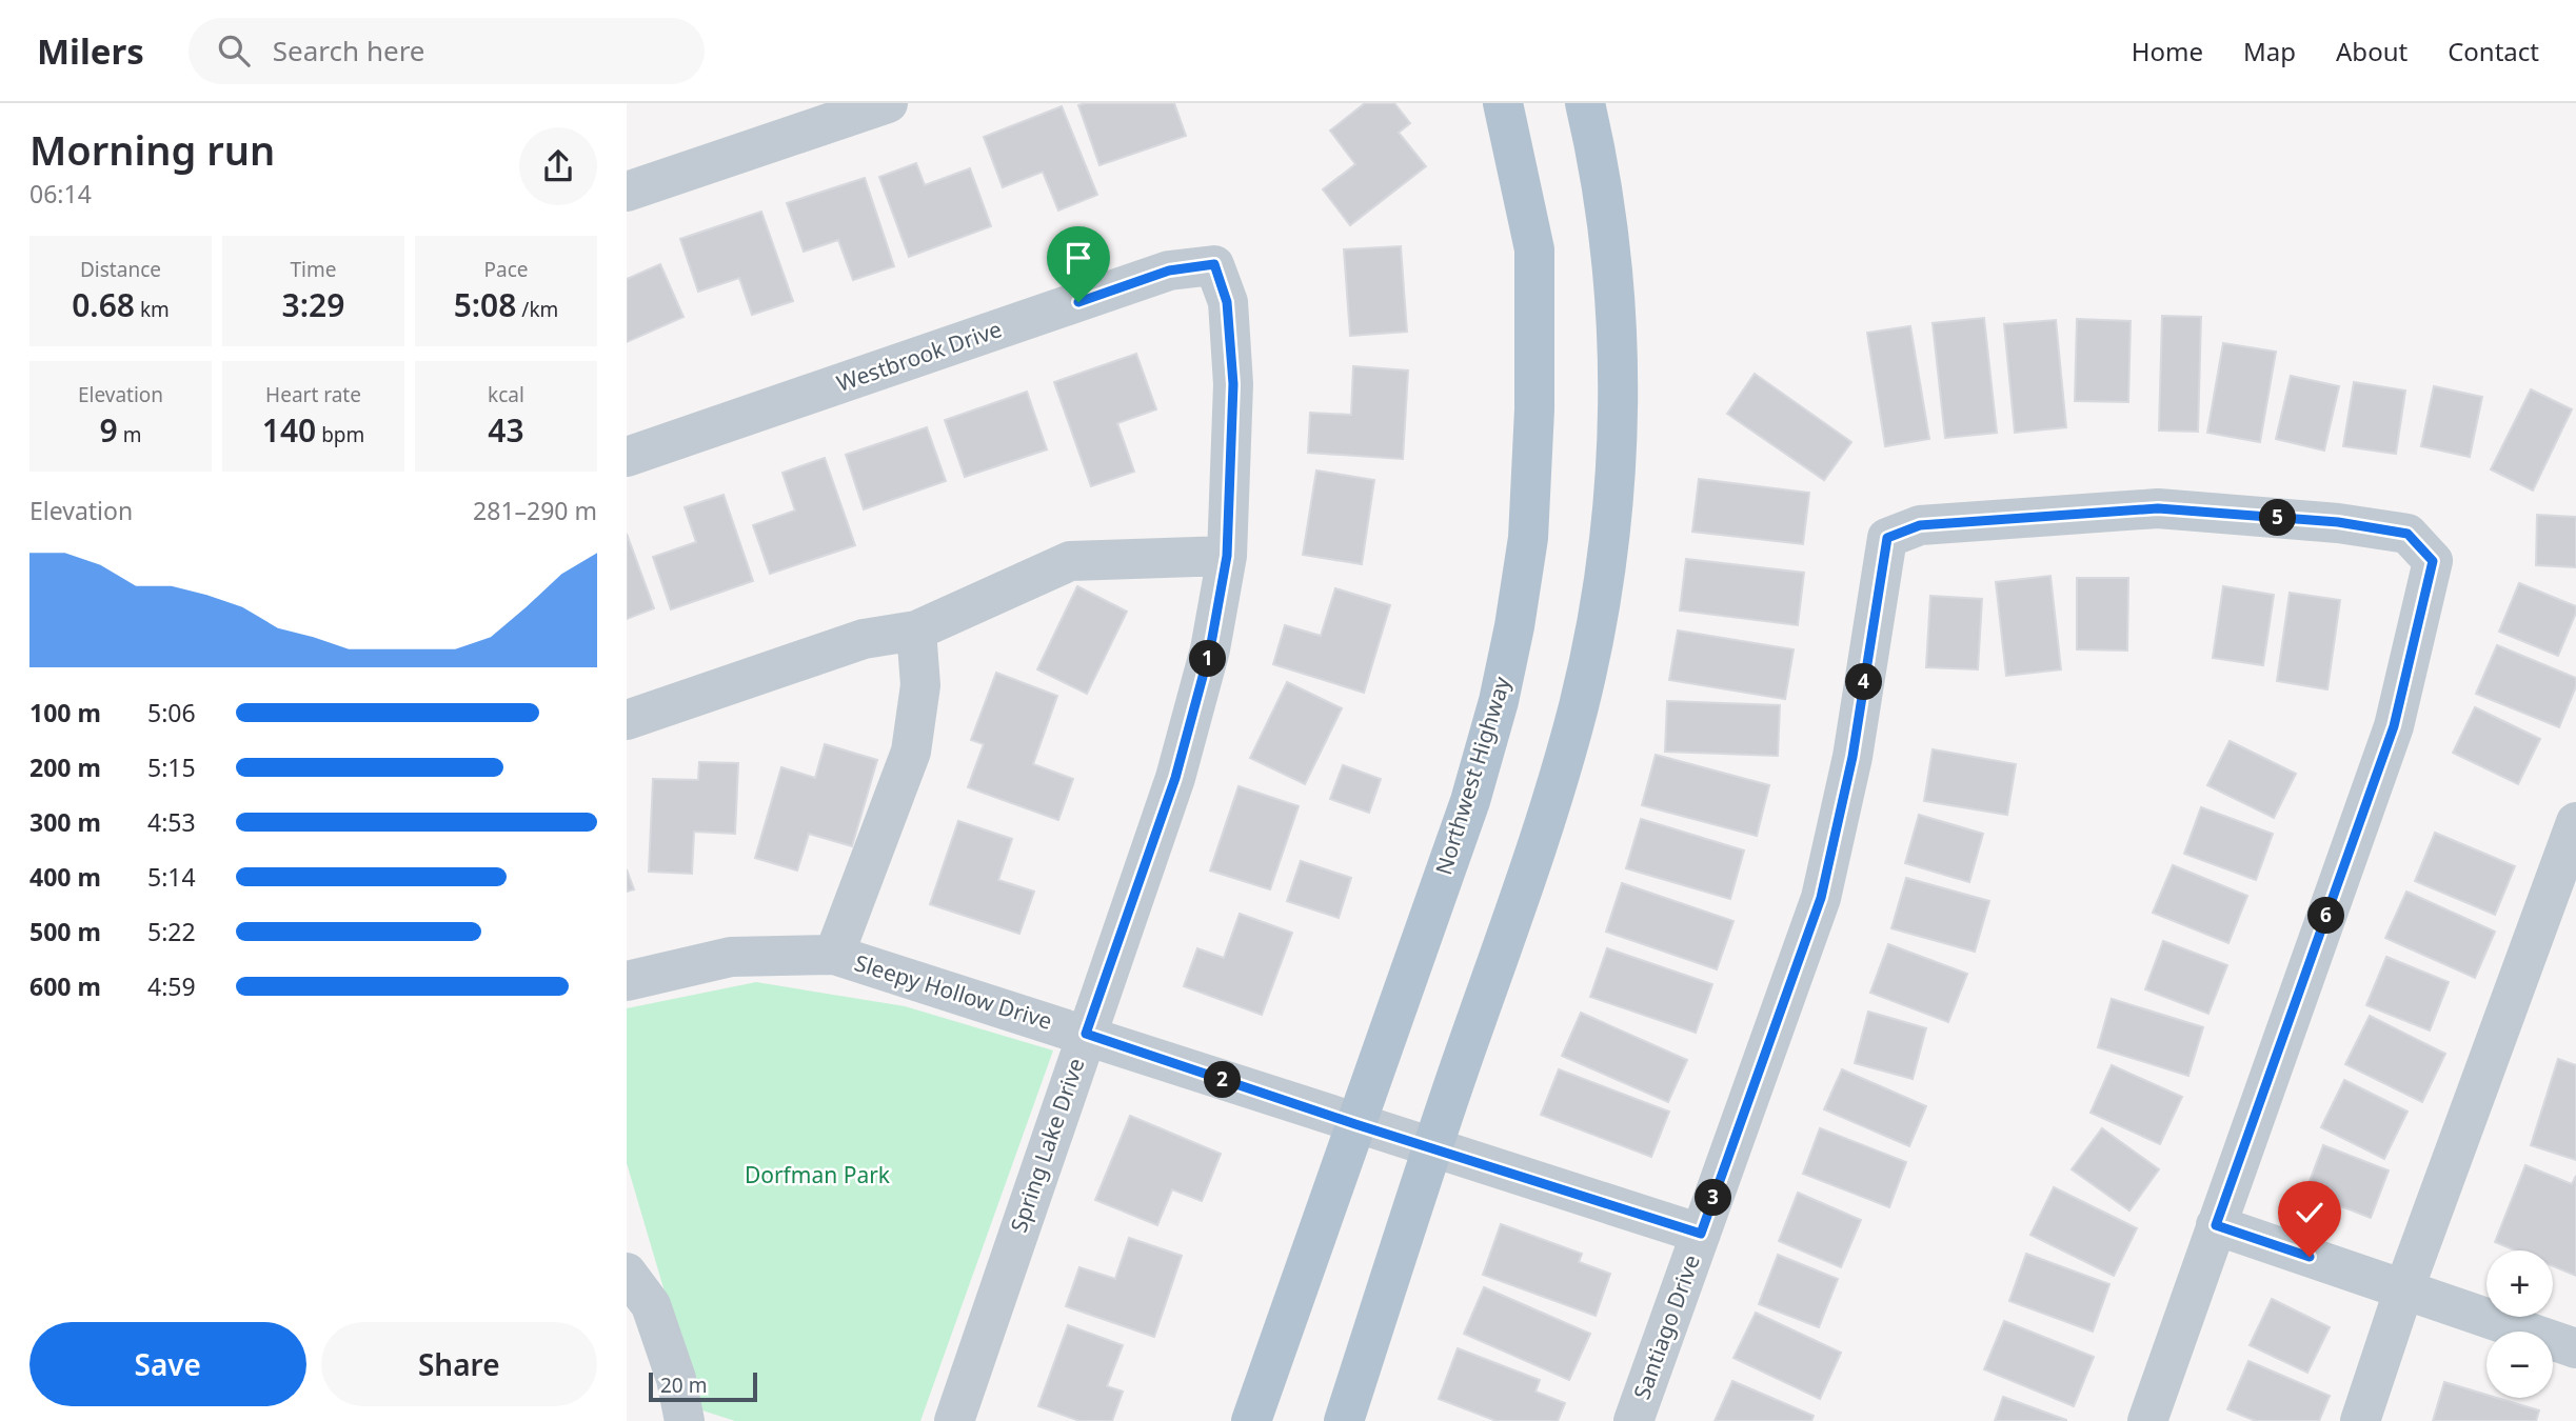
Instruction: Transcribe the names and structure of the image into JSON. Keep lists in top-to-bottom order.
{
  "streets": {
    "main road": ["Northwest Highway"],
    "street": [
      "Westbrook Drive",
      "Sleepy Hollow Drive",
      "Spring Lake Drive",
      "Santiago Drive"
    ]
  },
  "crossings": [
    ["Westbrook Drive", "Spring Lake Drive"],
    ["Northwest Highway", "Sleepy Hollow Drive"],
    ["Sleepy Hollow Drive", "Spring Lake Drive"],
    ["Sleepy Hollow Drive", "Santiago Drive"]
  ],
  "parks": ["Dorfman Park"],
  "scale_bar": "20 m",
  "page": {
    "header": "Milers",
    "search": "Search here",
    "nav": [
      "Home",
      "Map",
      "About",
      "Contact"
    ],
    "heading": ["Morning run", "06:14"],
    "stats": [
      ["Distance", "0.68 km"],
      ["Time", "3:29"],
      ["Pace", "5:08 /km"],
      ["Elevation", "9 m"],
      ["Heart rate", "140 bpm"],
      ["kcal", "43"]
    ],
    "chart": ["Elevation", "281–290 m"],
    "pins": [
      "5",
      "1",
      "4",
      "6",
      "2",
      "3"
    ],
    "list": [
      {
        "name": "100 m",
        "note": "5:06"
      },
      {
        "name": "200 m",
        "note": "5:15"
      },
      {
        "name": "300 m",
        "note": "4:53"
      },
      {
        "name": "400 m",
        "note": "5:14"
      },
      {
        "name": "500 m",
        "note": "5:22"
      },
      {
        "name": "600 m",
        "note": "4:59"
      }
    ],
    "map_buttons": ["+", "−"],
    "buttons": ["Save", "Share"],
    "scale": "20 m"
  }
}
